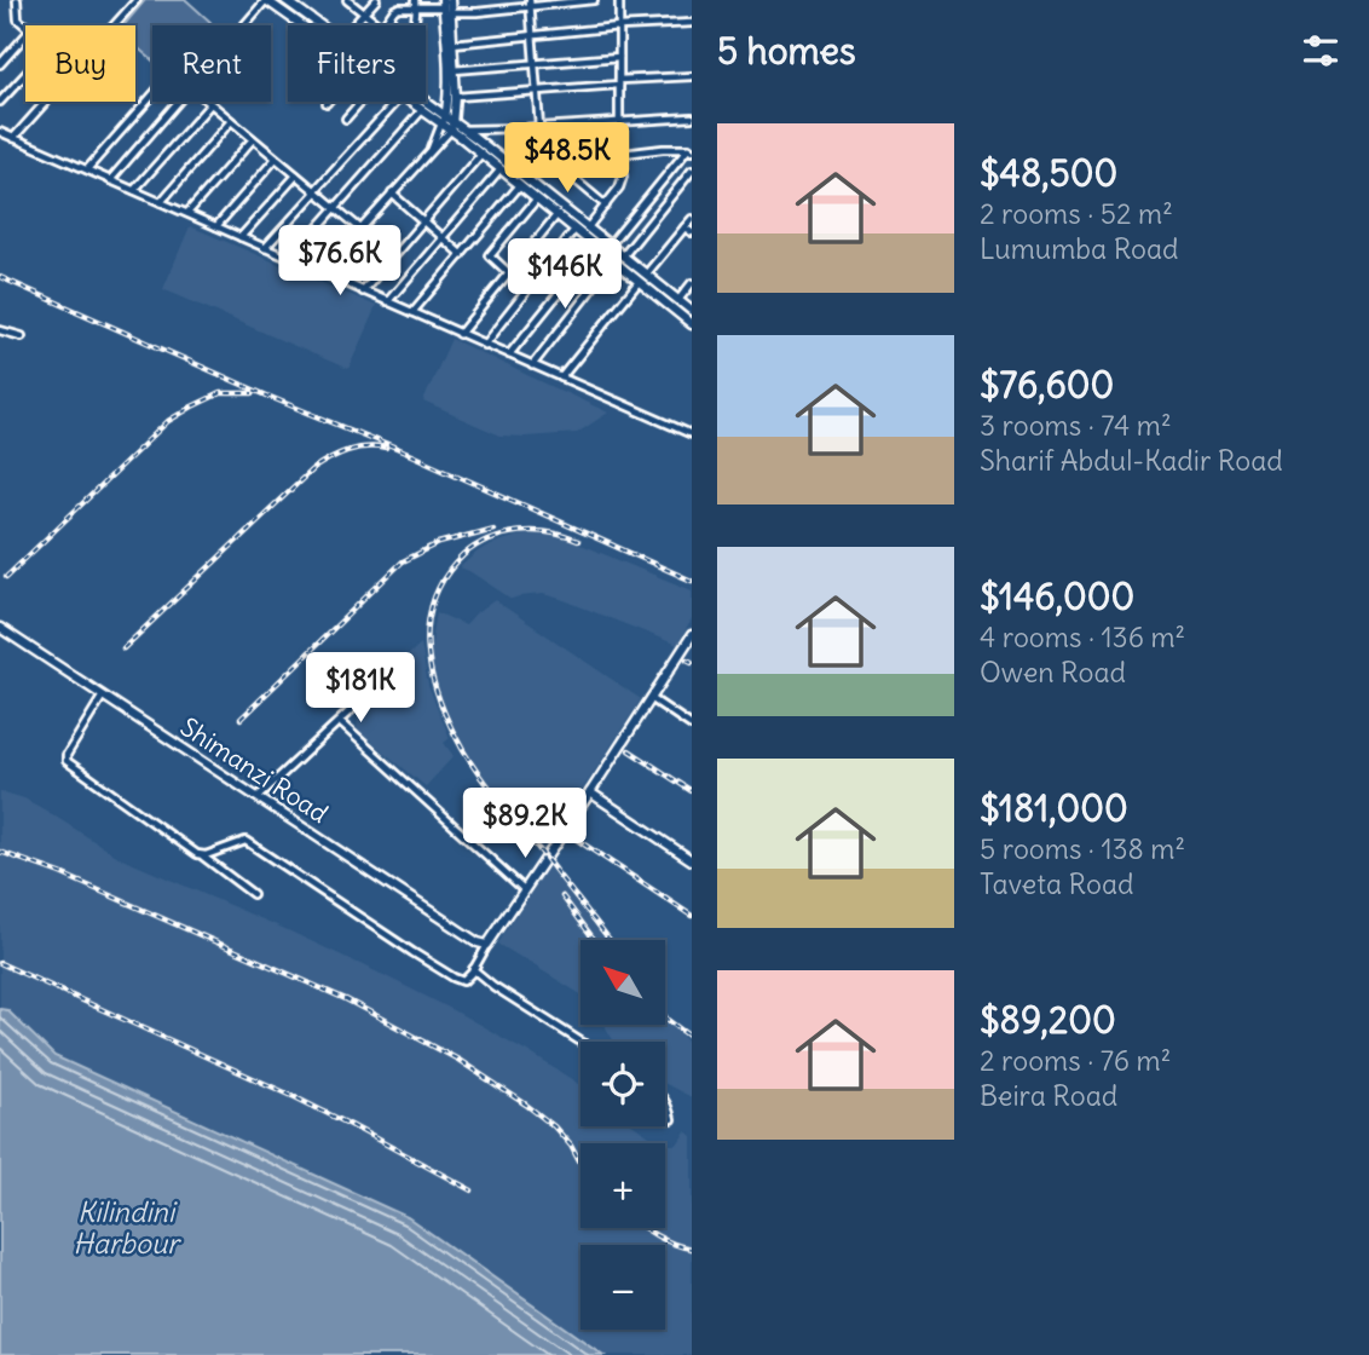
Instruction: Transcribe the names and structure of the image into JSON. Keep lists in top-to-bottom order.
{
  "streets": {
    "main road": ["Shimanzi Road"]
  },
  "water": ["Kilindini Harbour"],
  "north": "top left",
  "page": {
    "heading": "5 homes",
    "chip": ["Buy", "Rent", "Filters"],
    "list": [
      {
        "name": "$48,500",
        "note": "2 rooms · 52 m² · Lumumba Road"
      },
      {
        "name": "$76,600",
        "note": "3 rooms · 74 m² · Sharif Abdul-Kadir Road"
      },
      {
        "name": "$146,000",
        "note": "4 rooms · 136 m² · Owen Road"
      },
      {
        "name": "$181,000",
        "note": "5 rooms · 138 m² · Taveta Road"
      },
      {
        "name": "$89,200",
        "note": "2 rooms · 76 m² · Beira Road"
      }
    ],
    "price": [
      "$48.5K",
      "$76.6K",
      "$146K",
      "$181K",
      "$89.2K"
    ],
    "map_buttons": ["+", "−"]
  }
}
